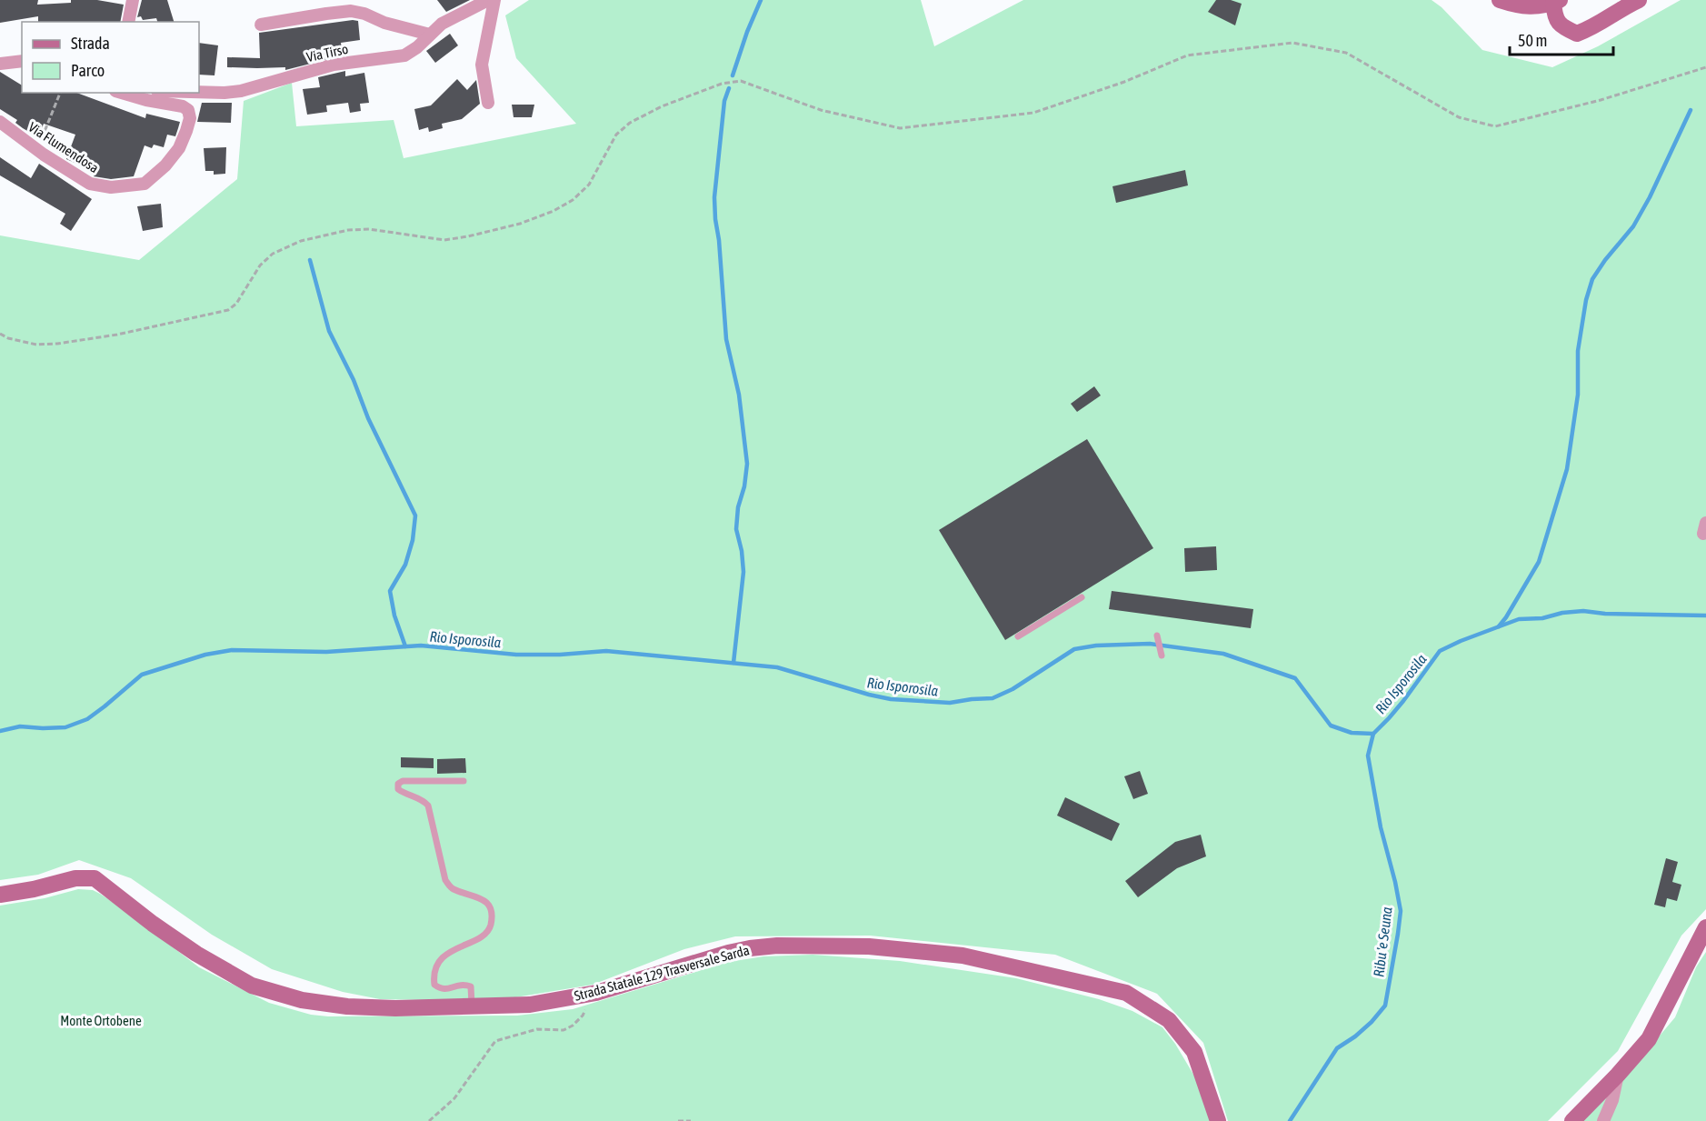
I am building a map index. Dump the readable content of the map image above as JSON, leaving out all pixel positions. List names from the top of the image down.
{
  "streets": {
    "main road": ["Strada Statale 129 Trasversale Sarda"],
    "street": ["Via Tirso", "Via Flumendosa"]
  },
  "crossings": [
    ["Via Tirso", "Via Flumendosa"]
  ],
  "water": ["Rio Isporosila", "Ribu 'e Seuna"],
  "parks": ["Monte Ortobene"],
  "legend": ["Strada", "Parco"],
  "scale_bar": "50 m"
}
